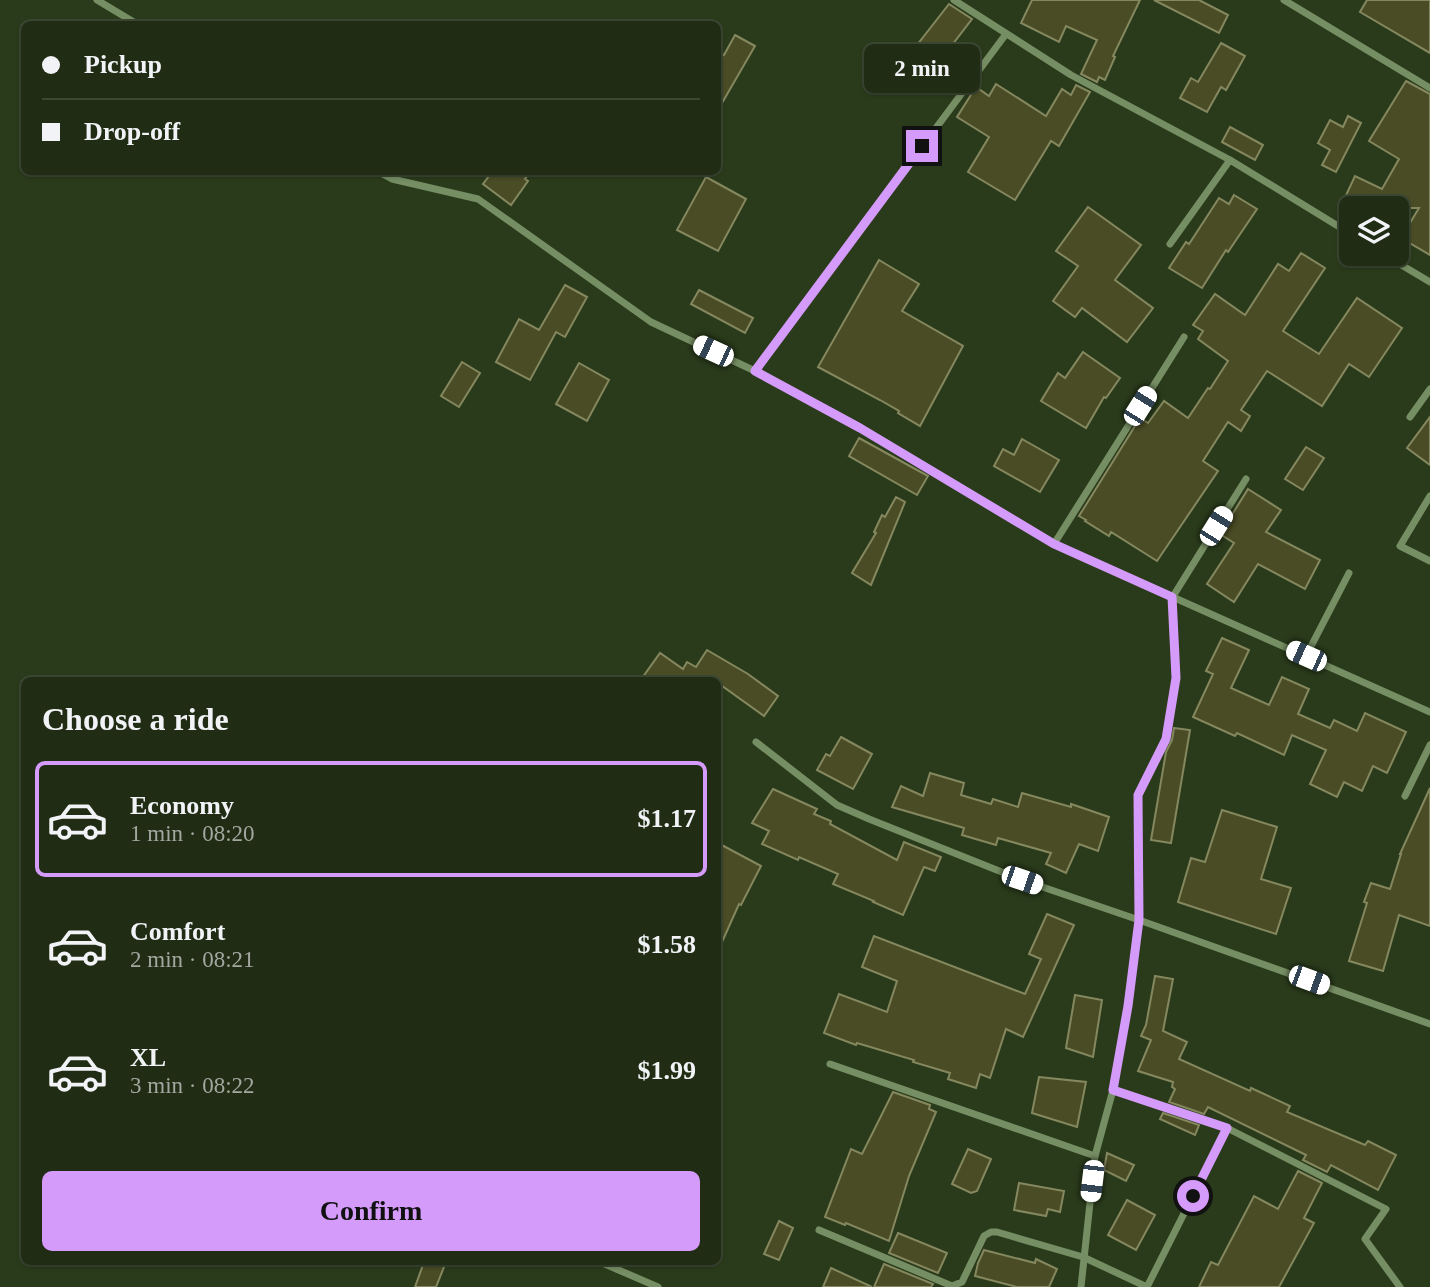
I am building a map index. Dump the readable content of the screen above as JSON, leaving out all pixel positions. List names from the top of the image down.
{
  "page": {
    "banner": ["Pickup", "Drop-off"],
    "bubble": "2 min",
    "heading": "Choose a ride",
    "list": [
      {
        "name": "Economy",
        "note": "1 min · 08:20",
        "value": "$1.17"
      },
      {
        "name": "Comfort",
        "note": "2 min · 08:21",
        "value": "$1.58"
      },
      {
        "name": "XL",
        "note": "3 min · 08:22",
        "value": "$1.99"
      }
    ],
    "buttons": "Confirm"
  }
}
